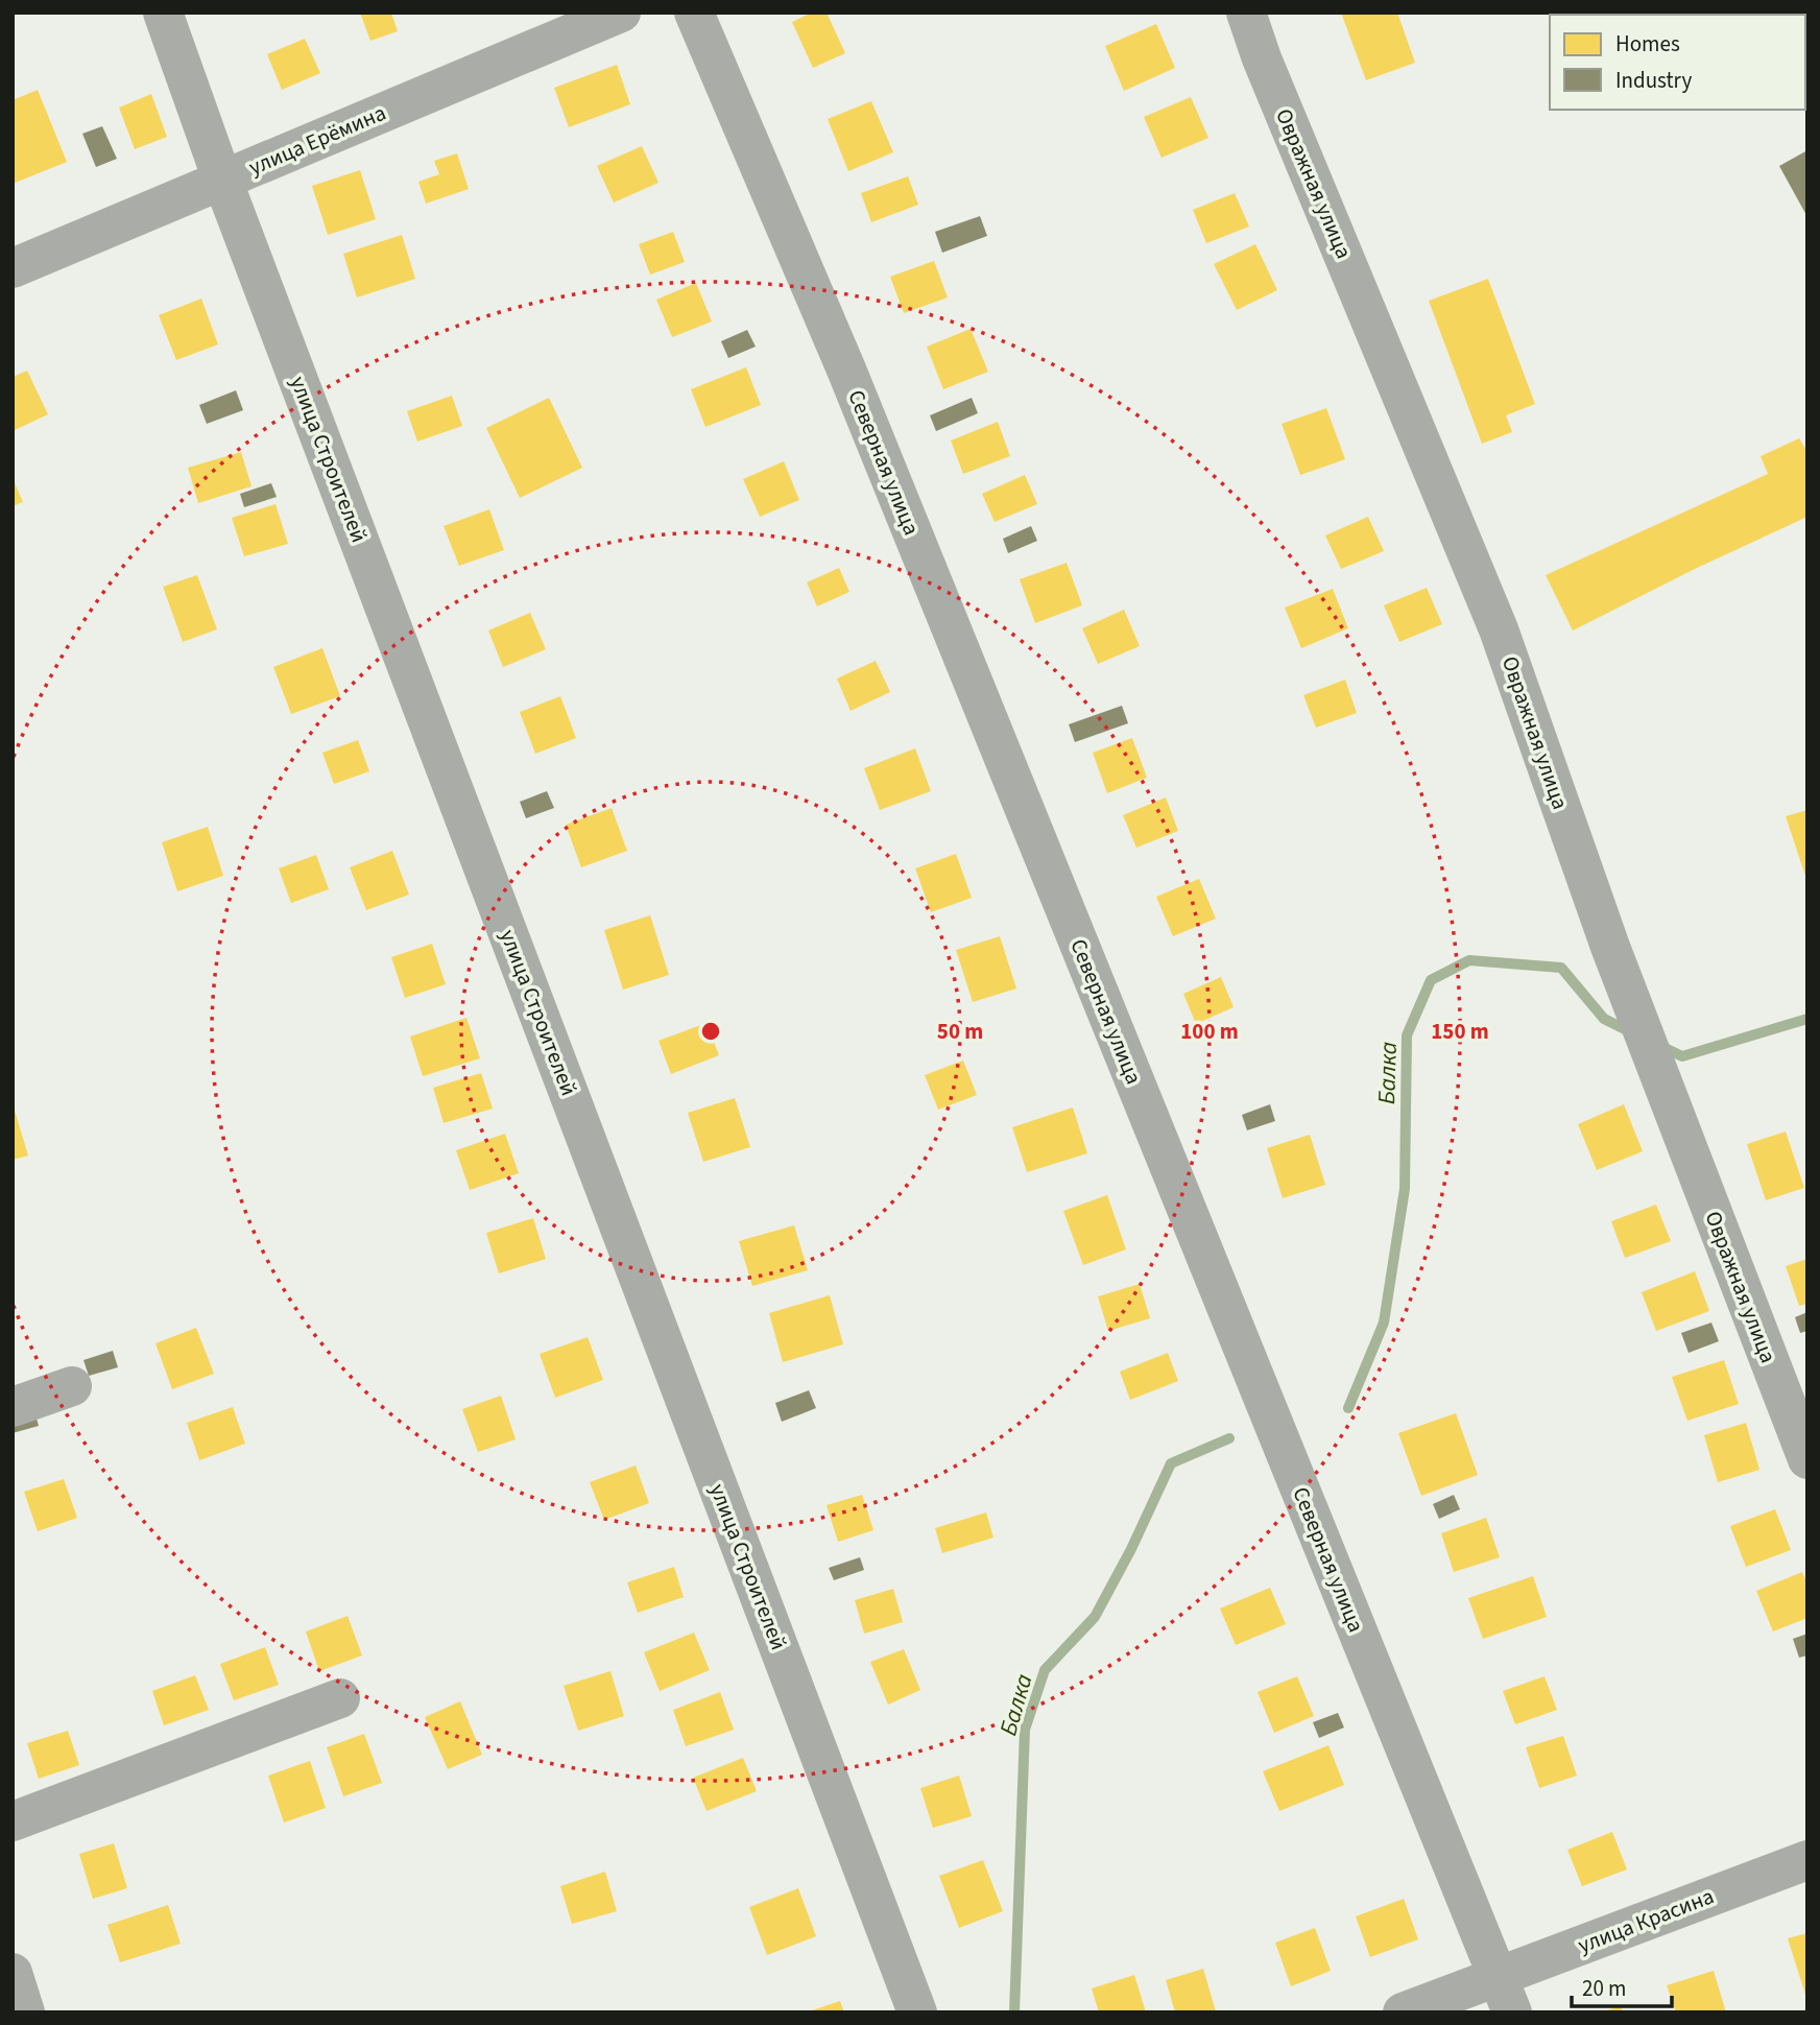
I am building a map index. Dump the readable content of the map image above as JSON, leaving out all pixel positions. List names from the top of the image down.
{
  "streets": {
    "street": [
      "улица Ерёмина",
      "Овражная улица",
      "улица Строителей",
      "Северная улица",
      "улица Красина"
    ]
  },
  "crossings": [
    ["улица Ерёмина", "улица Строителей"],
    ["Северная улица", "улица Красина"]
  ],
  "water": ["Балка"],
  "legend": ["Homes", "Industry"],
  "scale_bar": "20 m",
  "rings": ["50 m", "100 m", "150 m"]
}
